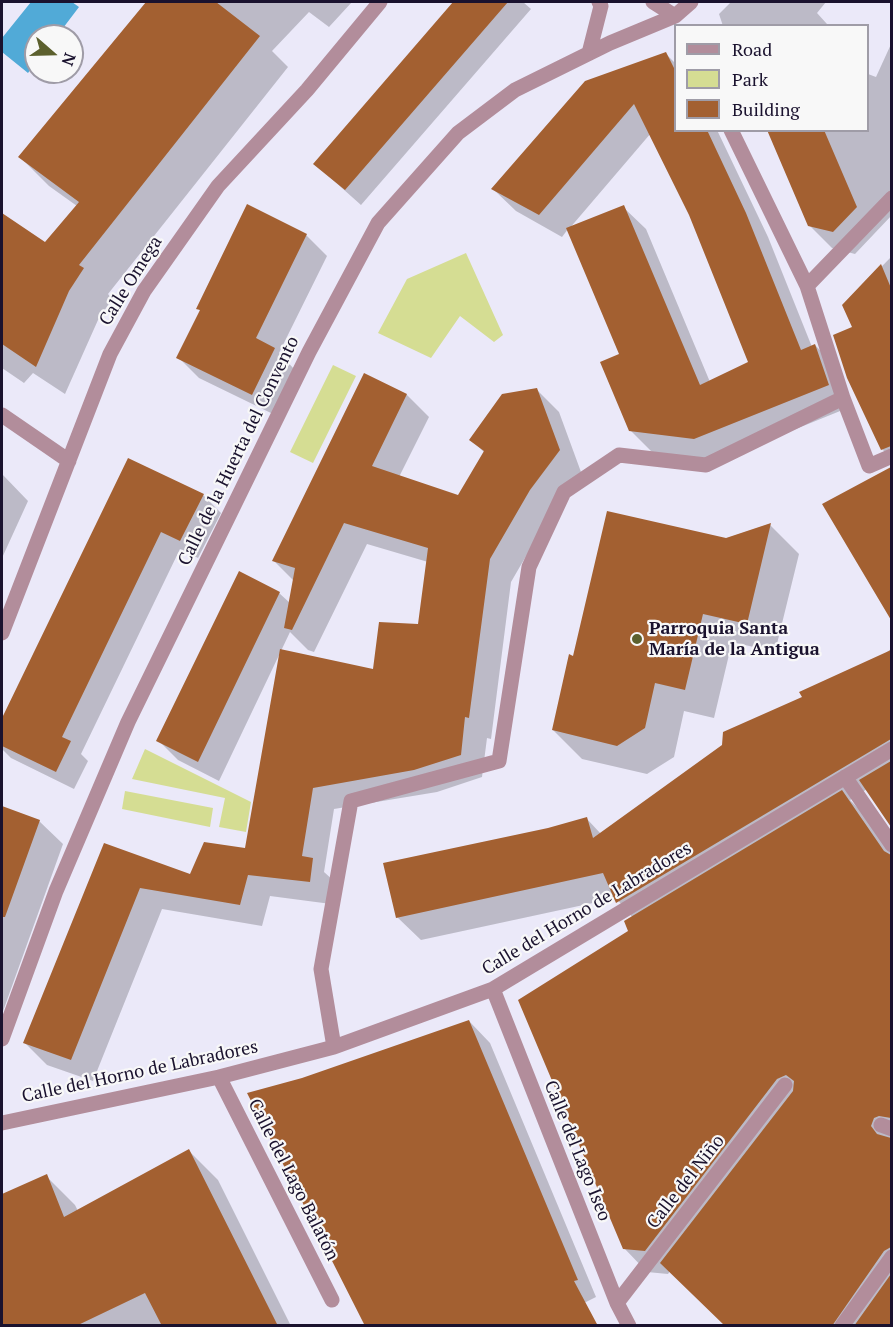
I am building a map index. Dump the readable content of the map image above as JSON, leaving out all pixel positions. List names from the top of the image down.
{
  "streets": {
    "street": [
      "Calle Omega",
      "Calle de la Huerta del Convento",
      "Calle del Horno de Labradores",
      "Calle del Lago Iseo",
      "Calle del Lago Balatón",
      "Calle del Niño"
    ]
  },
  "crossings": [
    ["Calle del Horno de Labradores", "Calle del Lago Iseo"],
    ["Calle del Horno de Labradores", "Calle del Lago Balatón"],
    ["Calle del Lago Iseo", "Calle del Niño"]
  ],
  "places": ["Parroquia Santa María de la Antigua"],
  "legend": ["Road", "Park", "Building"],
  "north": "right"
}
